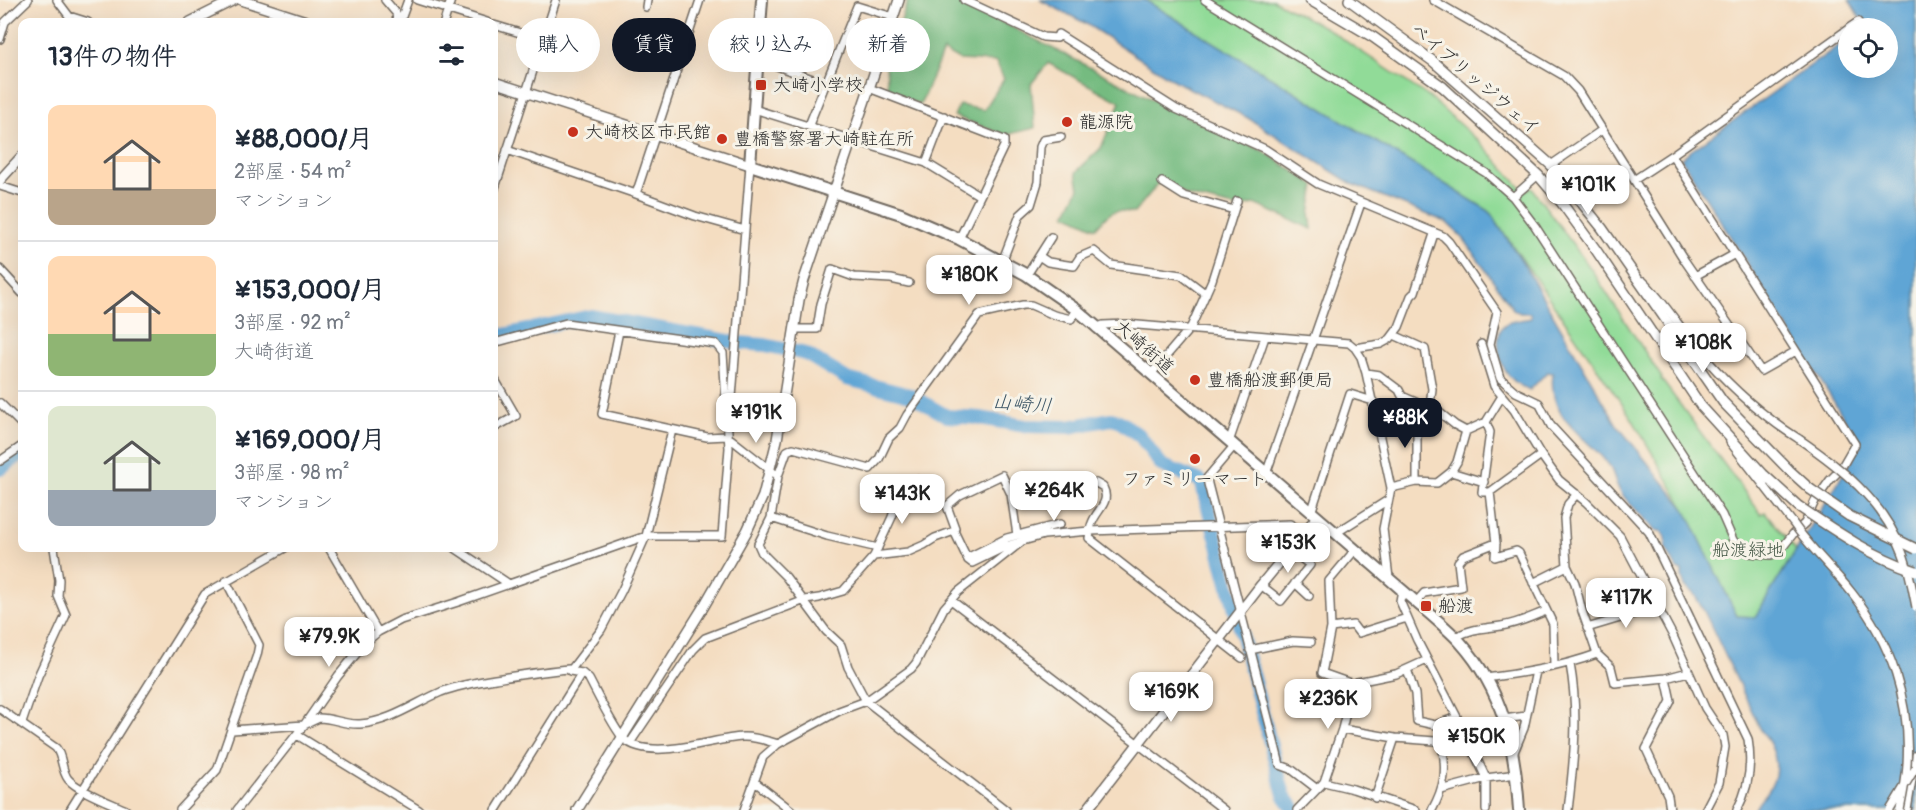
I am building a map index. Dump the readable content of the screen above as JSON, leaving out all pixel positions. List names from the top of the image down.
{
  "streets": {
    "main road": ["大崎街道"],
    "street": ["ベイブリッジウェイ"]
  },
  "water": ["山崎川"],
  "parks": ["船渡緑地"],
  "places": {
    "transit": ["大崎小学校", "船渡"],
    "other": [
      "龍源院",
      "大崎校区市民館",
      "豊橋警察署大崎駐在所",
      "豊橋船渡郵便局",
      "ファミリーマート"
    ]
  },
  "page": {
    "chip": [
      "購入",
      "賃貸",
      "絞り込み",
      "新着"
    ],
    "heading": "13件の物件",
    "list": [
      {
        "name": "¥88,000/月",
        "note": "2部屋 · 54 m² · マンション"
      },
      {
        "name": "¥153,000/月",
        "note": "3部屋 · 92 m² · 大崎街道"
      },
      {
        "name": "¥169,000/月",
        "note": "3部屋 · 98 m² · マンション"
      }
    ],
    "price": [
      "¥101K",
      "¥180K",
      "¥108K",
      "¥191K",
      "¥88K",
      "¥264K",
      "¥143K",
      "¥153K",
      "¥117K",
      "¥79.9K",
      "¥169K",
      "¥236K",
      "¥150K"
    ]
  }
}
